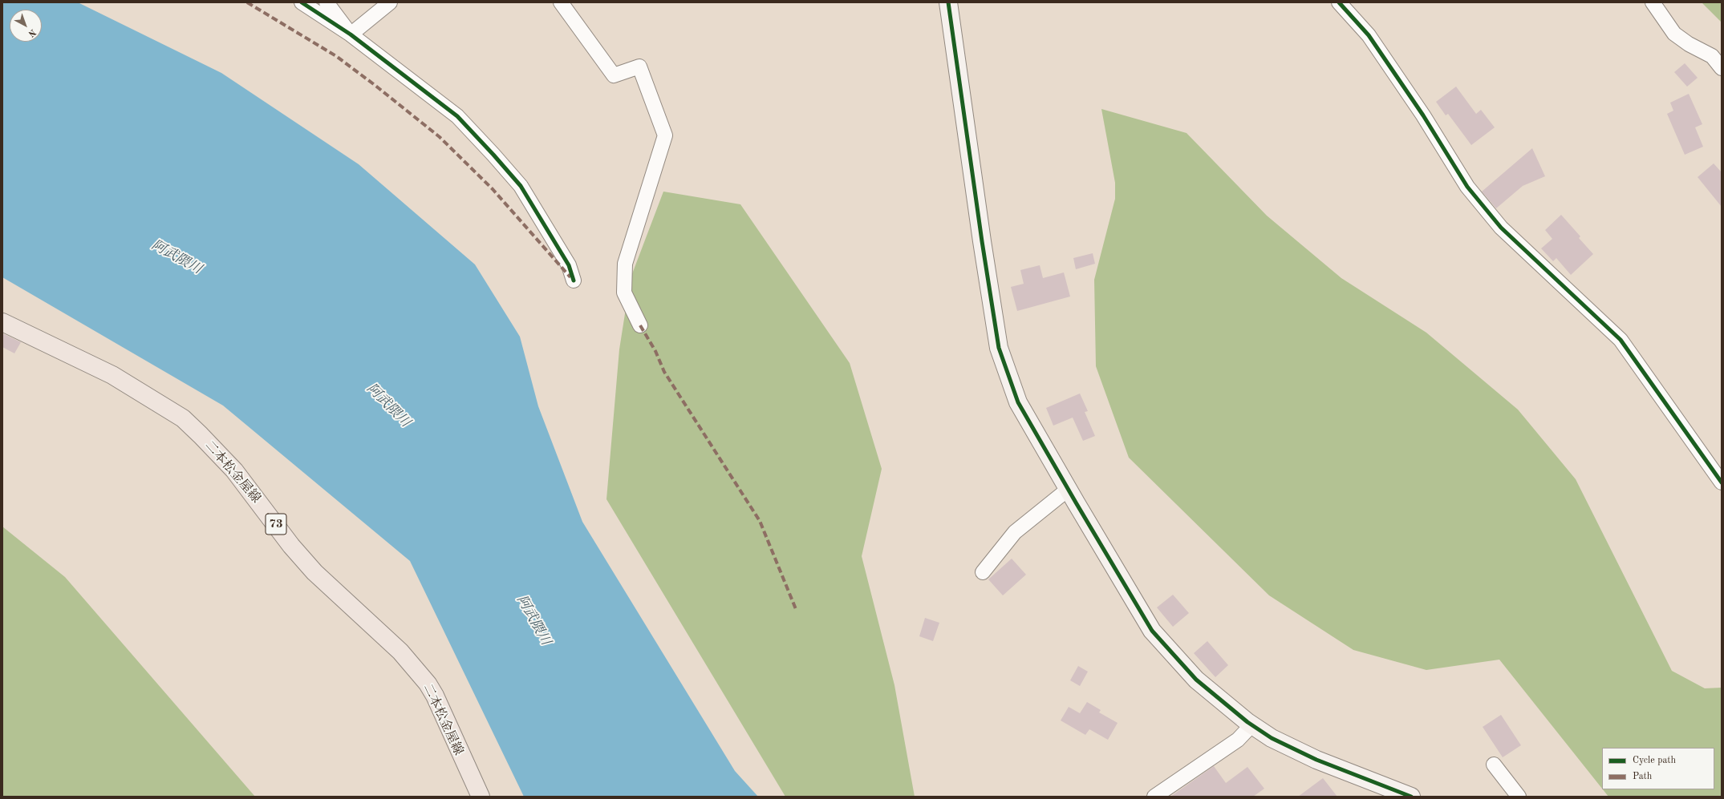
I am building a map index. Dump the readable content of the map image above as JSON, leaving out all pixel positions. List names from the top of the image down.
{
  "streets": {
    "main road": ["二本松金屋線", "73"]
  },
  "water": ["阿武隈川"],
  "legend": ["Cycle path", "Path"],
  "north": "bottom right"
}
